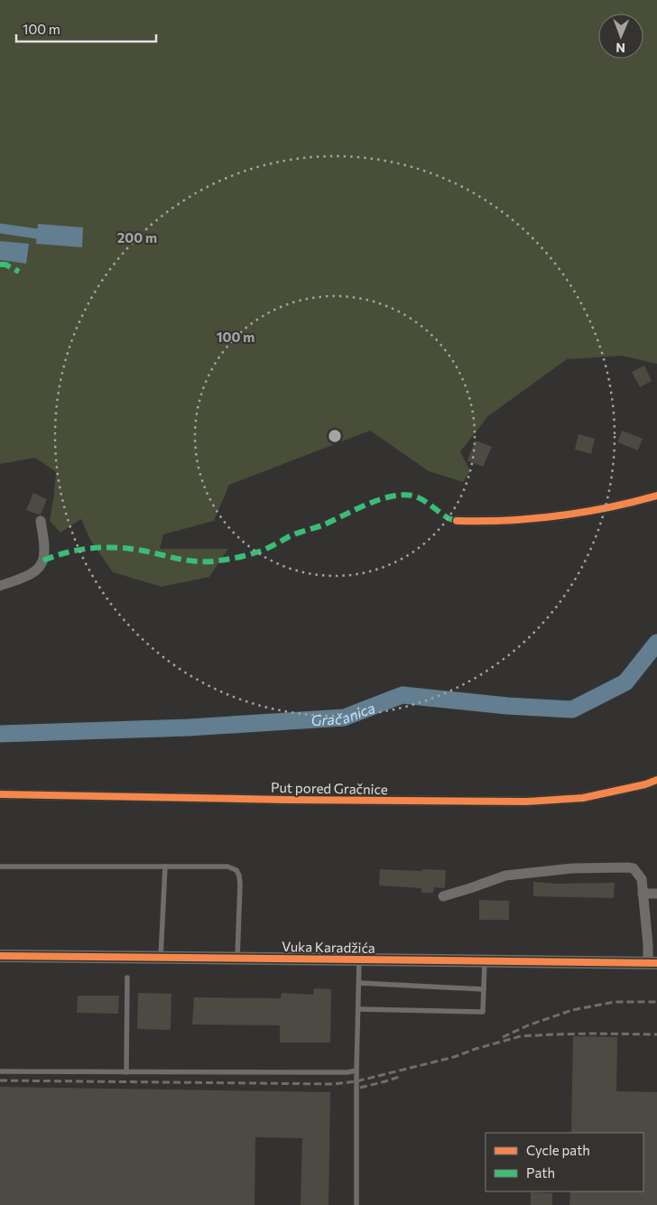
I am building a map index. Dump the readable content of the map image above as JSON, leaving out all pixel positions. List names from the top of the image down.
{
  "streets": {
    "street": ["Put pored Gračnice", "Vuka Karadžića"]
  },
  "water": ["Gračanica"],
  "legend": ["Cycle path", "Path"],
  "scale_bar": "100 m",
  "north": "bottom",
  "rings": ["200 m", "100 m"]
}
